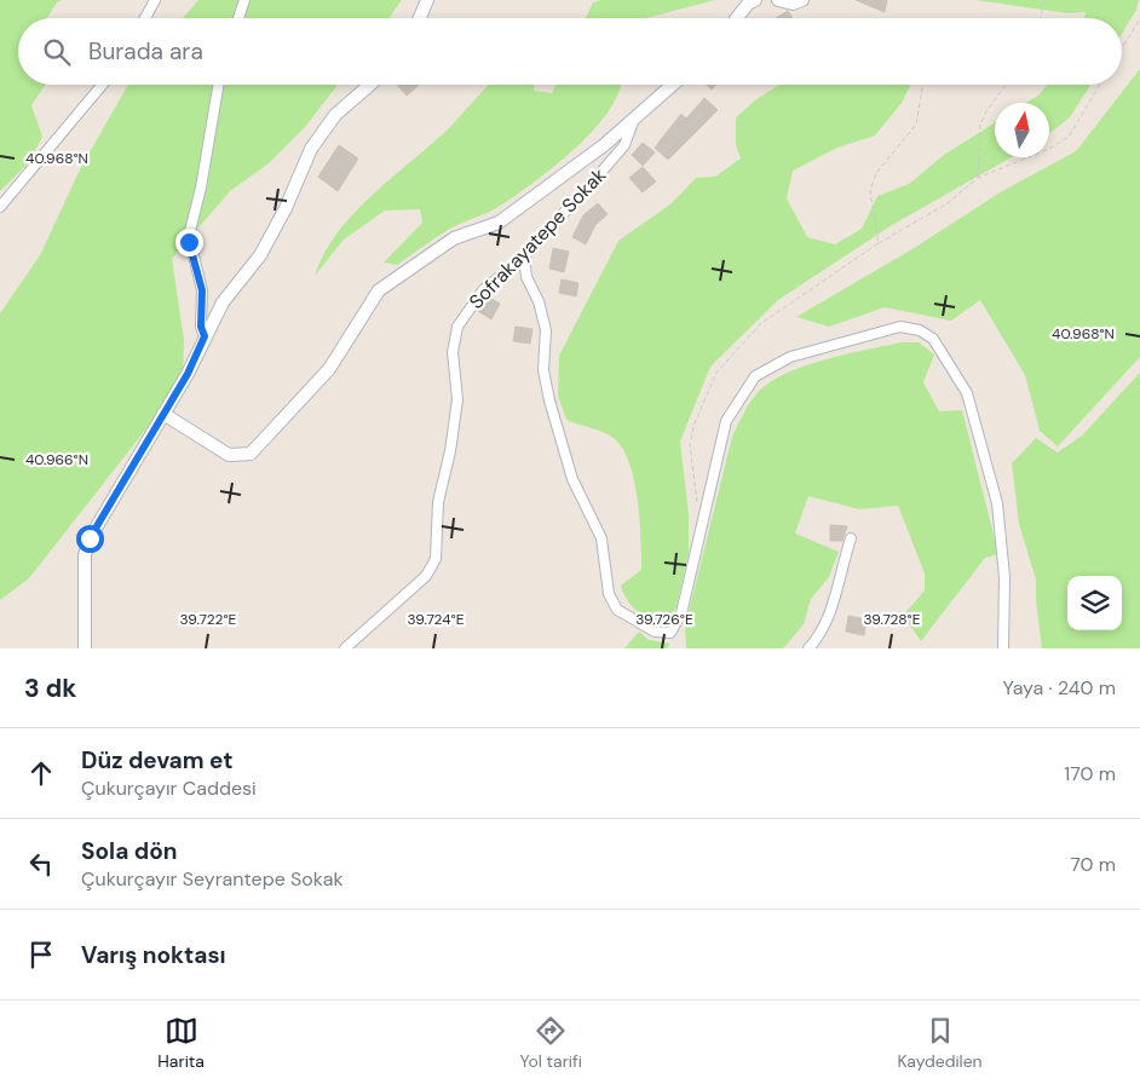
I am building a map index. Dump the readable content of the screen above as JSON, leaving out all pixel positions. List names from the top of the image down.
{
  "streets": {
    "street": ["Sofrakayatepe Sokak"]
  },
  "north": "top",
  "page": {
    "search": "Burada ara",
    "heading": ["3 dk", "Yaya · 240 m"],
    "list": [
      ["Düz devam et", "Çukurçayır Caddesi", "170 m"],
      ["Sola dön", "Çukurçayır Seyrantepe Sokak", "70 m"],
      "Varış noktası"
    ],
    "nav": ["Harita", "Yol tarifi", "Kaydedilen"]
  },
  "coordinates": [
    "40.968°N",
    "40.966°N",
    "39.722°E",
    "39.724°E",
    "39.726°E",
    "39.728°E"
  ]
}
